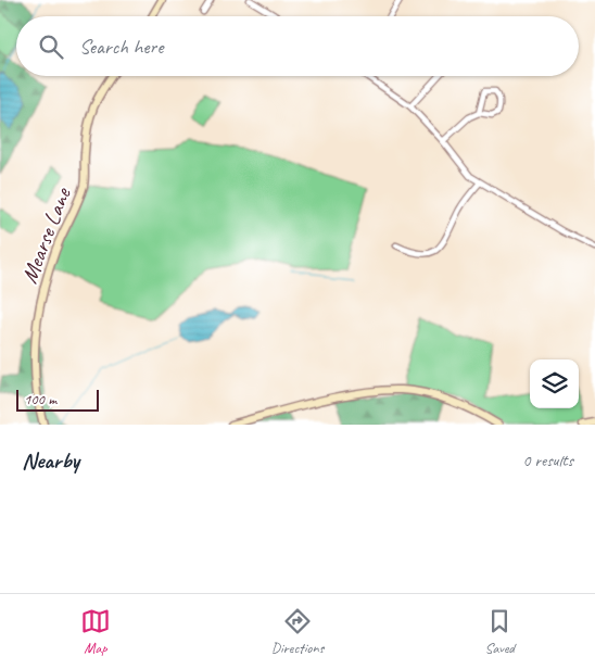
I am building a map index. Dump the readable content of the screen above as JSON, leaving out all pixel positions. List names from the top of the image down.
{
  "streets": {
    "street": ["Mearse Lane"]
  },
  "scale_bar": "100 m",
  "page": {
    "search": "Search here",
    "scale": "100 m",
    "heading": ["Nearby", "0 results"],
    "nav": ["Map", "Directions", "Saved"]
  }
}
